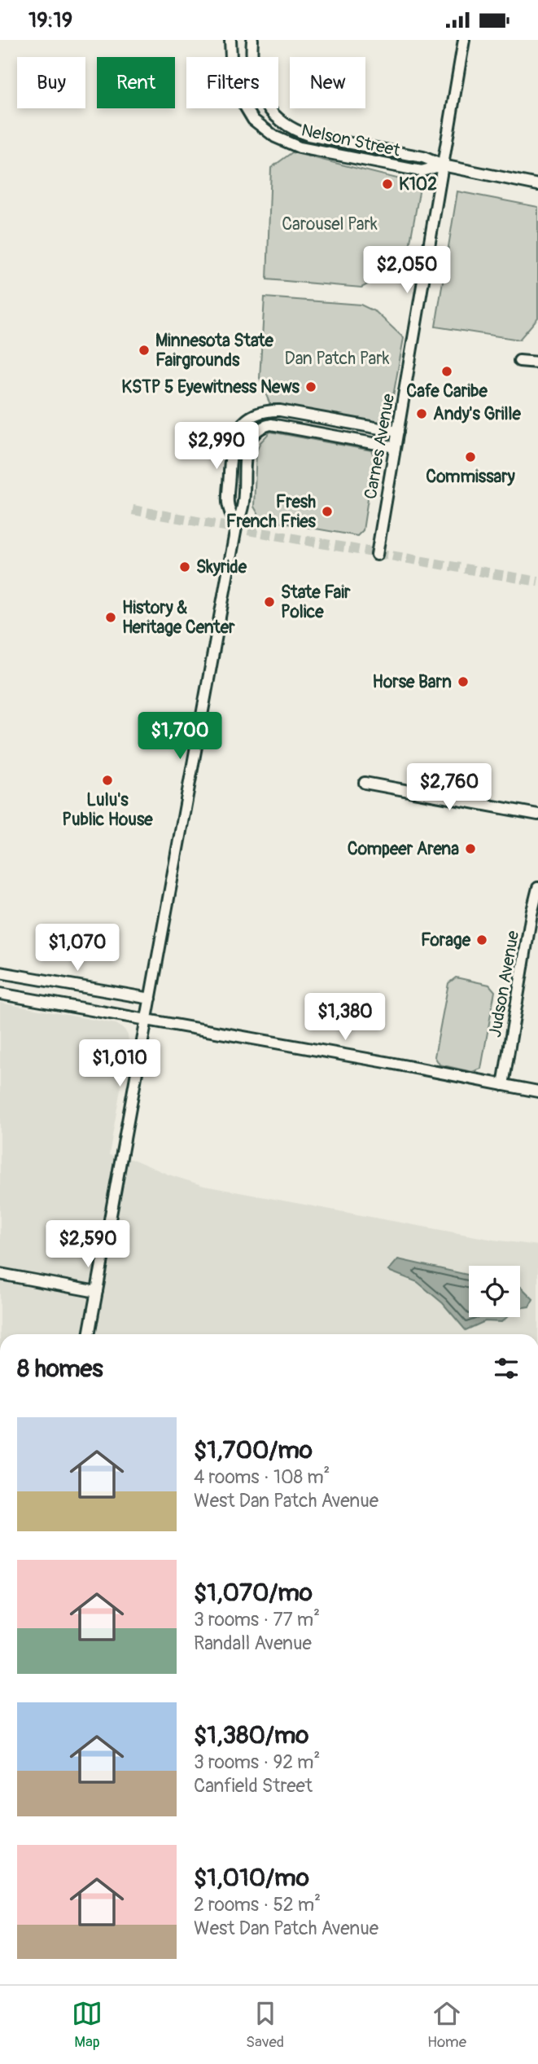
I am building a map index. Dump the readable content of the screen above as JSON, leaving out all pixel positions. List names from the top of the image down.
{
  "streets": {
    "street": ["Nelson Street", "Carnes Avenue", "Judson Avenue"]
  },
  "crossings": [
    ["Nelson Street", "Carnes Avenue"]
  ],
  "parks": ["Carousel Park", "Dan Patch Park"],
  "places": [
    "K102",
    "Minnesota State Fairgrounds",
    "Cafe Caribe",
    "KSTP 5 Eyewitness News",
    "Andy's Grille",
    "Commissary",
    "Fresh French Fries",
    "Skyride",
    "State Fair Police",
    "History & Heritage Center",
    "Horse Barn",
    "Lulu's Public House",
    "Compeer Arena",
    "Forage"
  ],
  "page": {
    "status": "19:19",
    "chip": [
      "Buy",
      "Rent",
      "Filters",
      "New"
    ],
    "price": [
      "$2,050",
      "$2,990",
      "$1,700",
      "$2,760",
      "$1,070",
      "$1,380",
      "$1,010",
      "$2,590"
    ],
    "heading": "8 homes",
    "list": [
      {
        "name": "$1,700/mo",
        "note": "4 rooms · 108 m² · West Dan Patch Avenue"
      },
      {
        "name": "$1,070/mo",
        "note": "3 rooms · 77 m² · Randall Avenue"
      },
      {
        "name": "$1,380/mo",
        "note": "3 rooms · 92 m² · Canfield Street"
      },
      {
        "name": "$1,010/mo",
        "note": "2 rooms · 52 m² · West Dan Patch Avenue"
      }
    ],
    "tabs": ["Map", "Saved", "Home"]
  }
}
